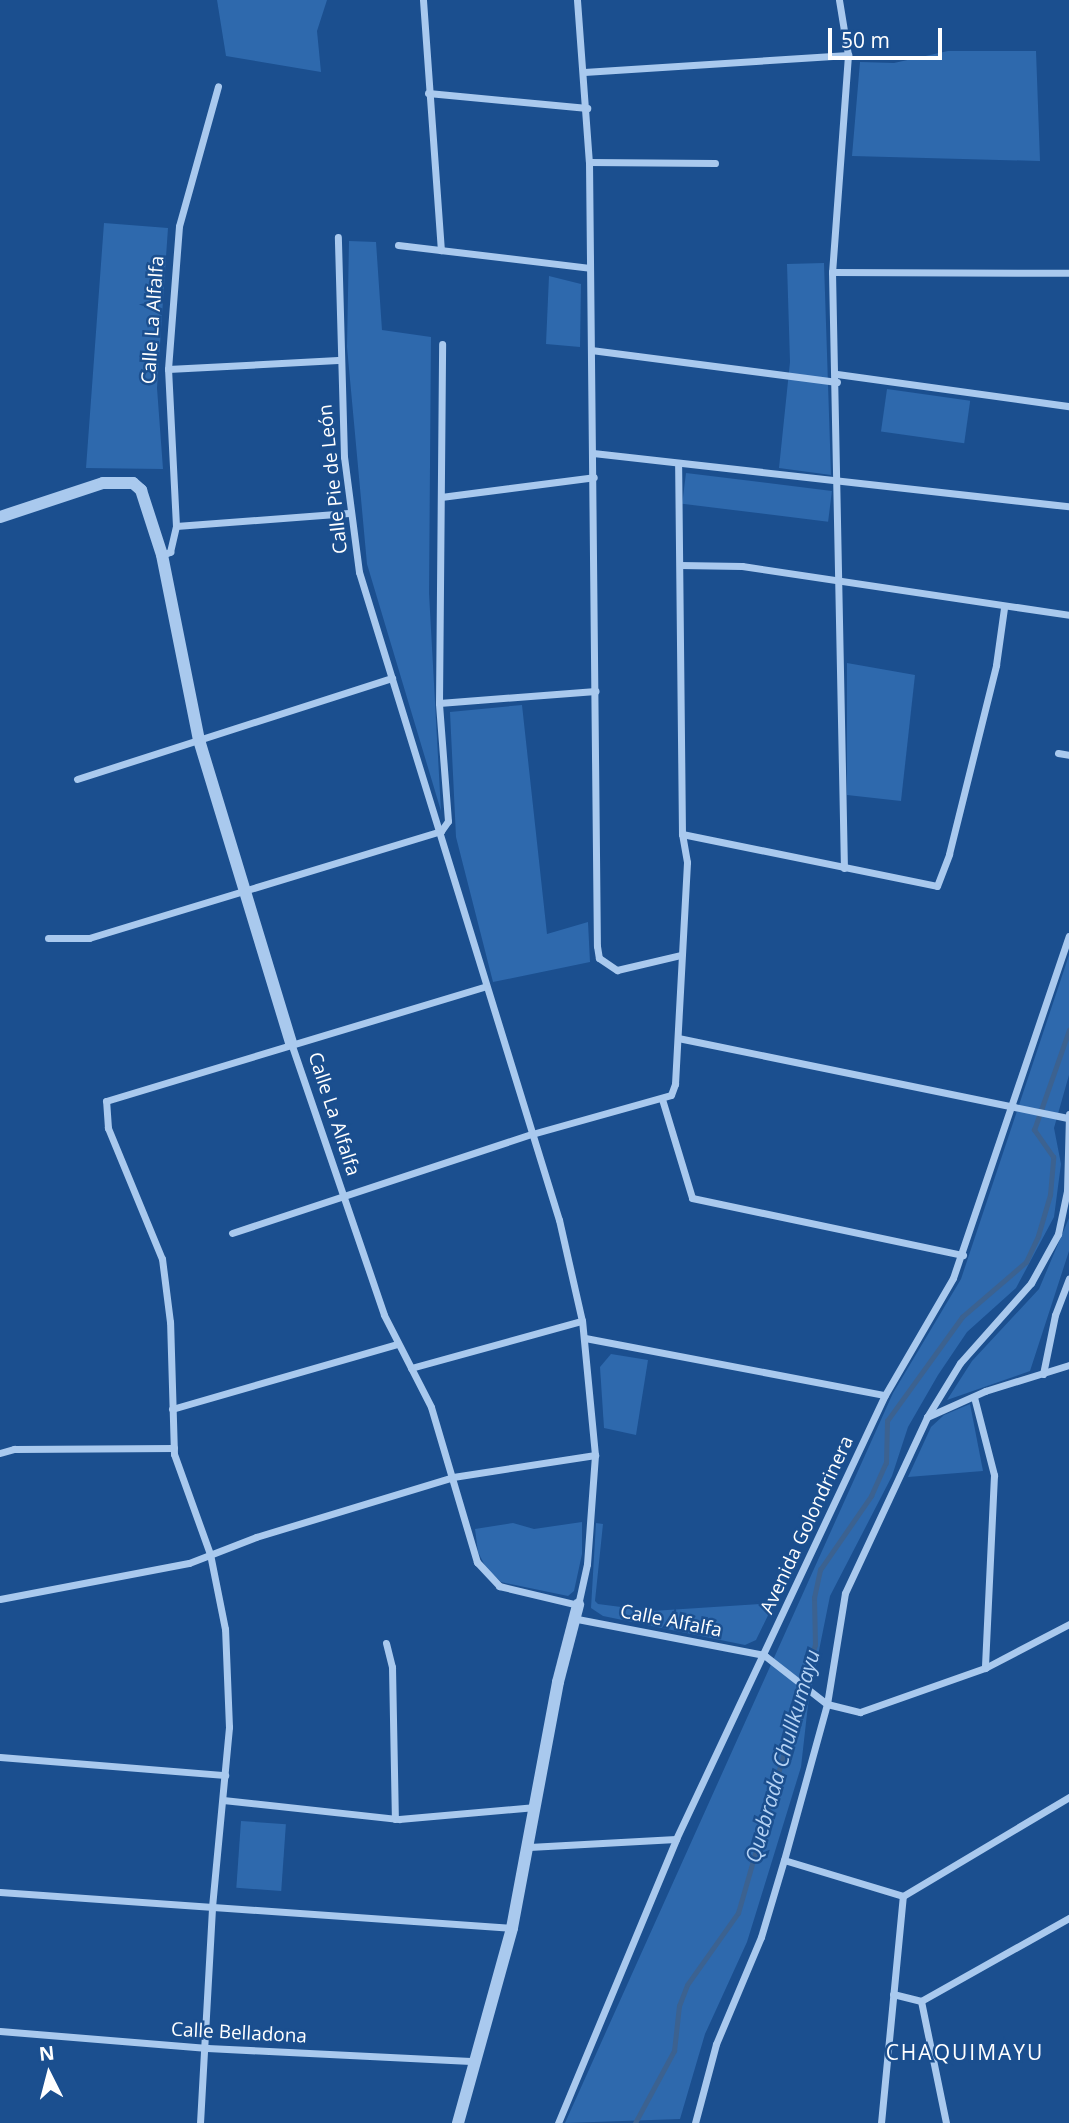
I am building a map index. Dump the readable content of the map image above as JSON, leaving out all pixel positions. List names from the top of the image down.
{
  "streets": {
    "street": [
      "Calle La Alfalfa",
      "Calle Pie de León",
      "Avenida Golondrinera",
      "Calle Alfalfa",
      "Calle Belladona"
    ]
  },
  "crossings": [
    ["Calle La Alfalfa", "Calle Pie de León"],
    ["Avenida Golondrinera", "Calle Alfalfa"]
  ],
  "districts": ["CHAQUIMAYU"],
  "water": ["Quebrada Chullkumayu"],
  "scale_bar": "50 m",
  "north": "top"
}
